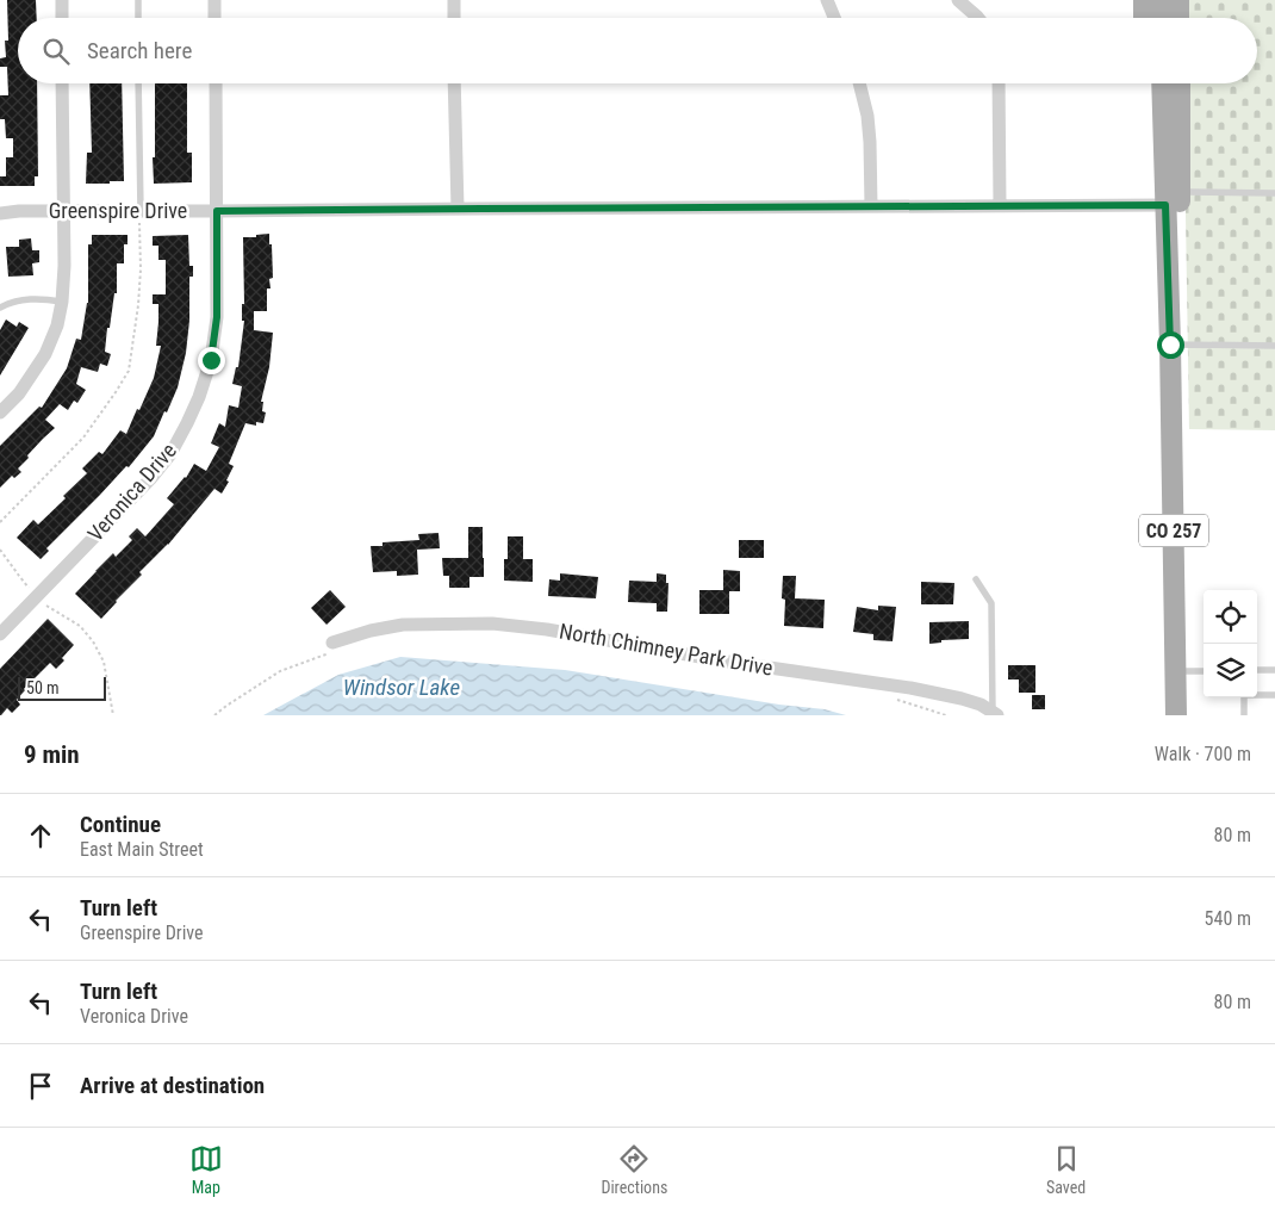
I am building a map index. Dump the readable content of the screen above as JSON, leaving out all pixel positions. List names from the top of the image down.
{
  "streets": {
    "main road": ["CO 257"],
    "street": ["Greenspire Drive", "Veronica Drive", "North Chimney Park Drive"]
  },
  "crossings": [
    ["Greenspire Drive", "Veronica Drive"]
  ],
  "water": ["Windsor Lake"],
  "scale_bar": "50 m",
  "page": {
    "search": "Search here",
    "scale": "50 m",
    "heading": ["9 min", "Walk · 700 m"],
    "list": [
      ["Continue", "East Main Street", "80 m"],
      ["Turn left", "Greenspire Drive", "540 m"],
      ["Turn left", "Veronica Drive", "80 m"],
      "Arrive at destination"
    ],
    "nav": ["Map", "Directions", "Saved"]
  }
}
